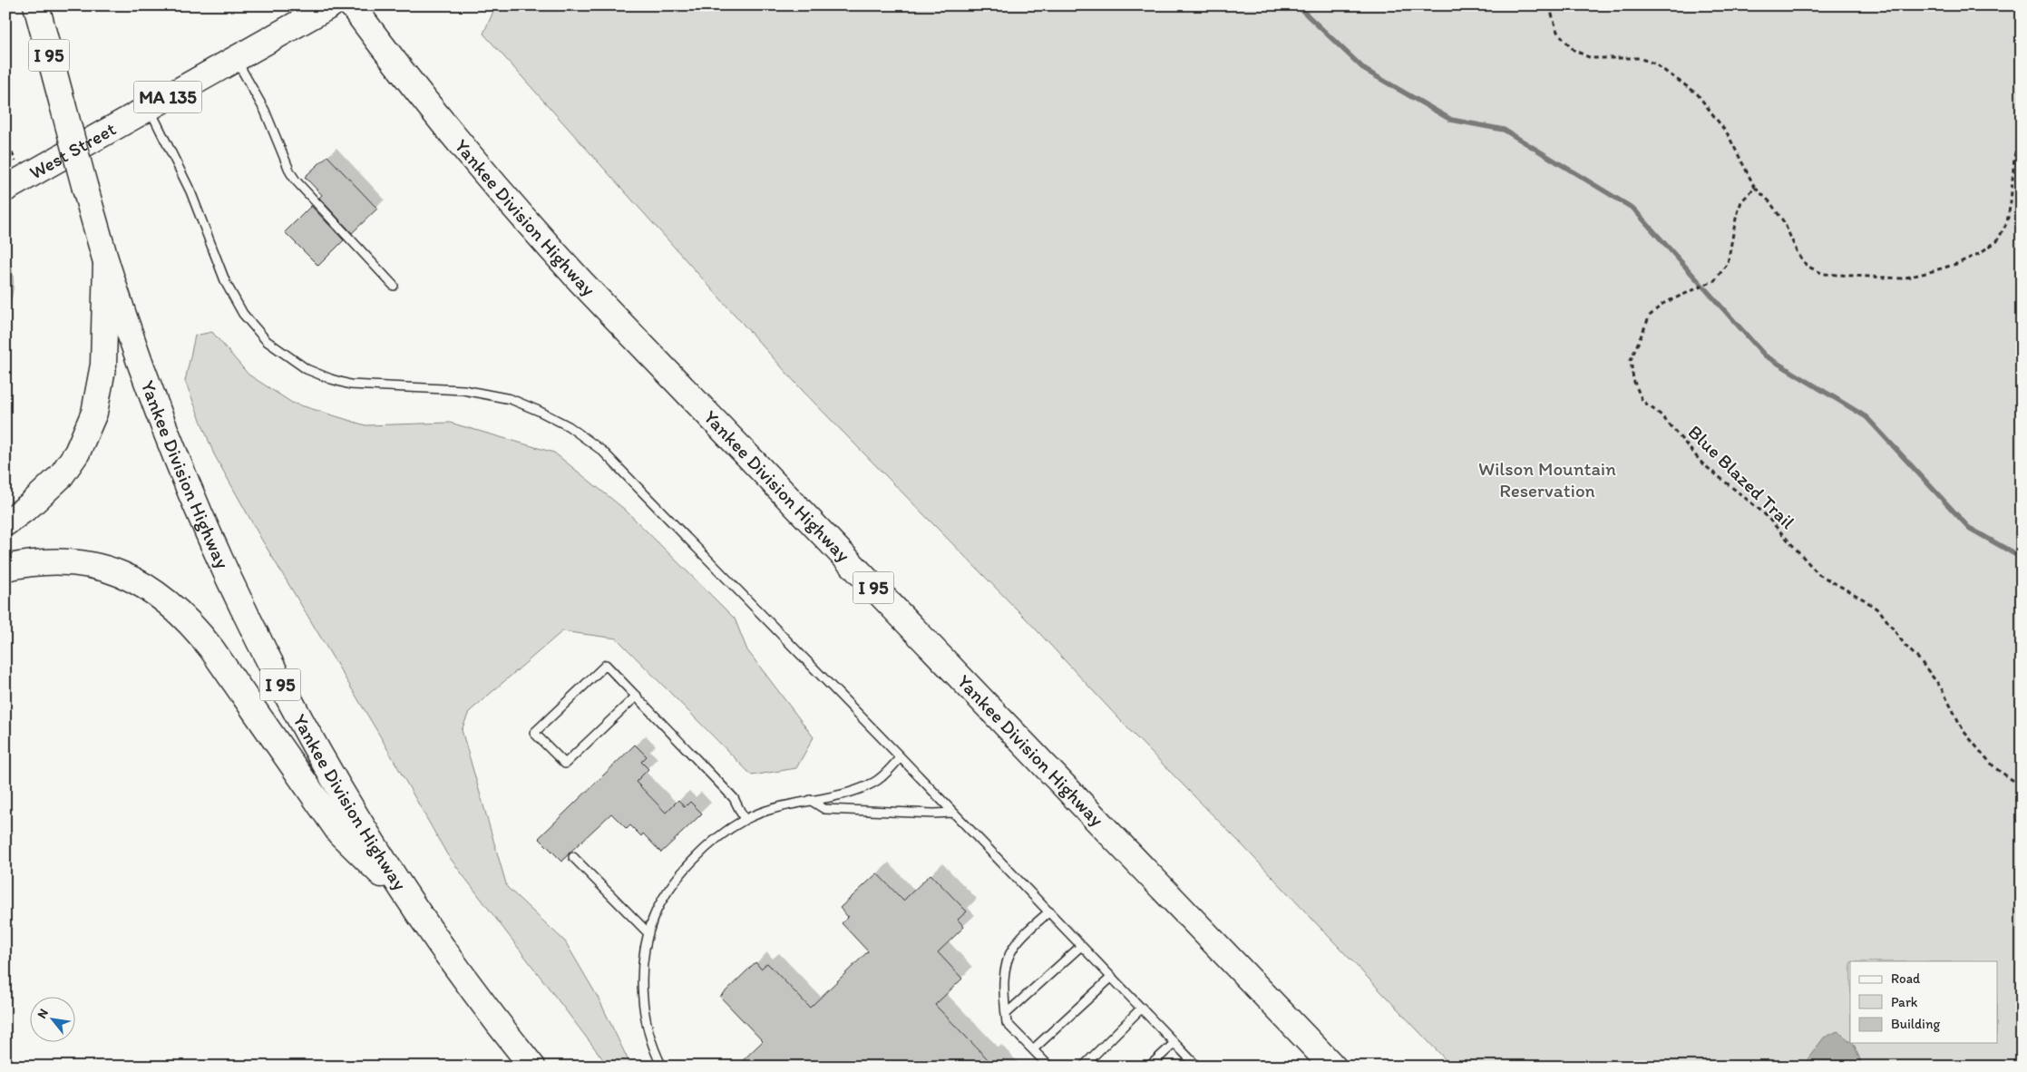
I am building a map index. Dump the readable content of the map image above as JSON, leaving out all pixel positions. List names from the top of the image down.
{
  "streets": {
    "main road": [
      "I 95",
      "MA 135",
      "West Street",
      "Yankee Division Highway"
    ],
    "path": ["Blue Blazed Trail"]
  },
  "crossings": [
    ["I 95", "Yankee Division Highway"]
  ],
  "parks": ["Wilson Mountain Reservation"],
  "legend": ["Road", "Park", "Building"],
  "north": "top left"
}
